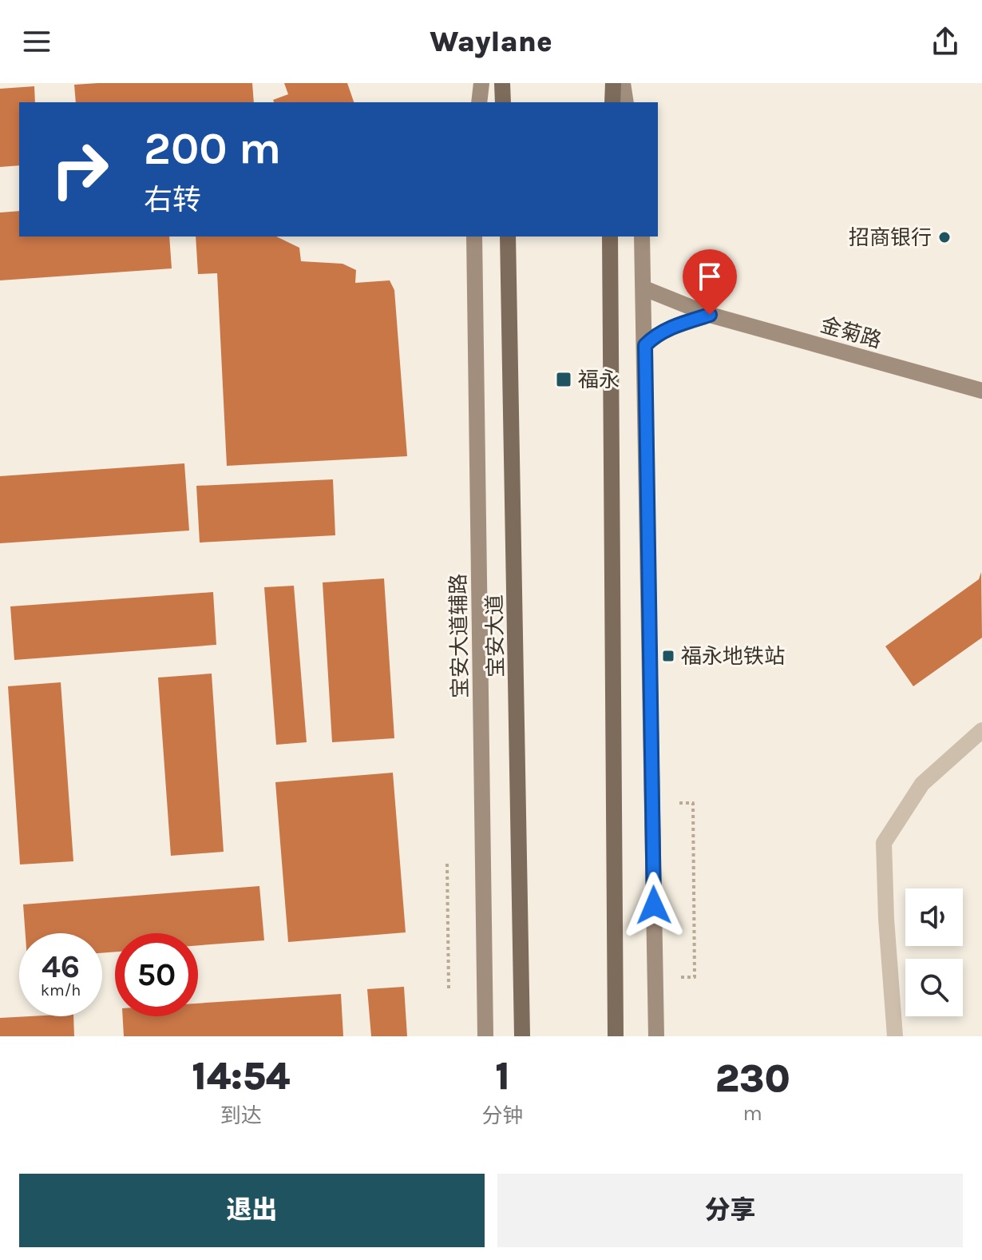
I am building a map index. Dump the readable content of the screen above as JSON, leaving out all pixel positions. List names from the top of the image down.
{
  "streets": {
    "main road": ["金菊路", "宝安大道辅路", "宝安大道"]
  },
  "places": {
    "other": ["招商银行"],
    "transit": ["福永", "福永地铁站"]
  },
  "page": {
    "header": "Waylane",
    "turn": ["200 m", "右转"],
    "speed": "46 km/h",
    "limit": "50",
    "eta": [
      "14:54",
      "到达",
      "1",
      "分钟",
      "230",
      "m"
    ],
    "buttons": ["退出", "分享"]
  }
}
